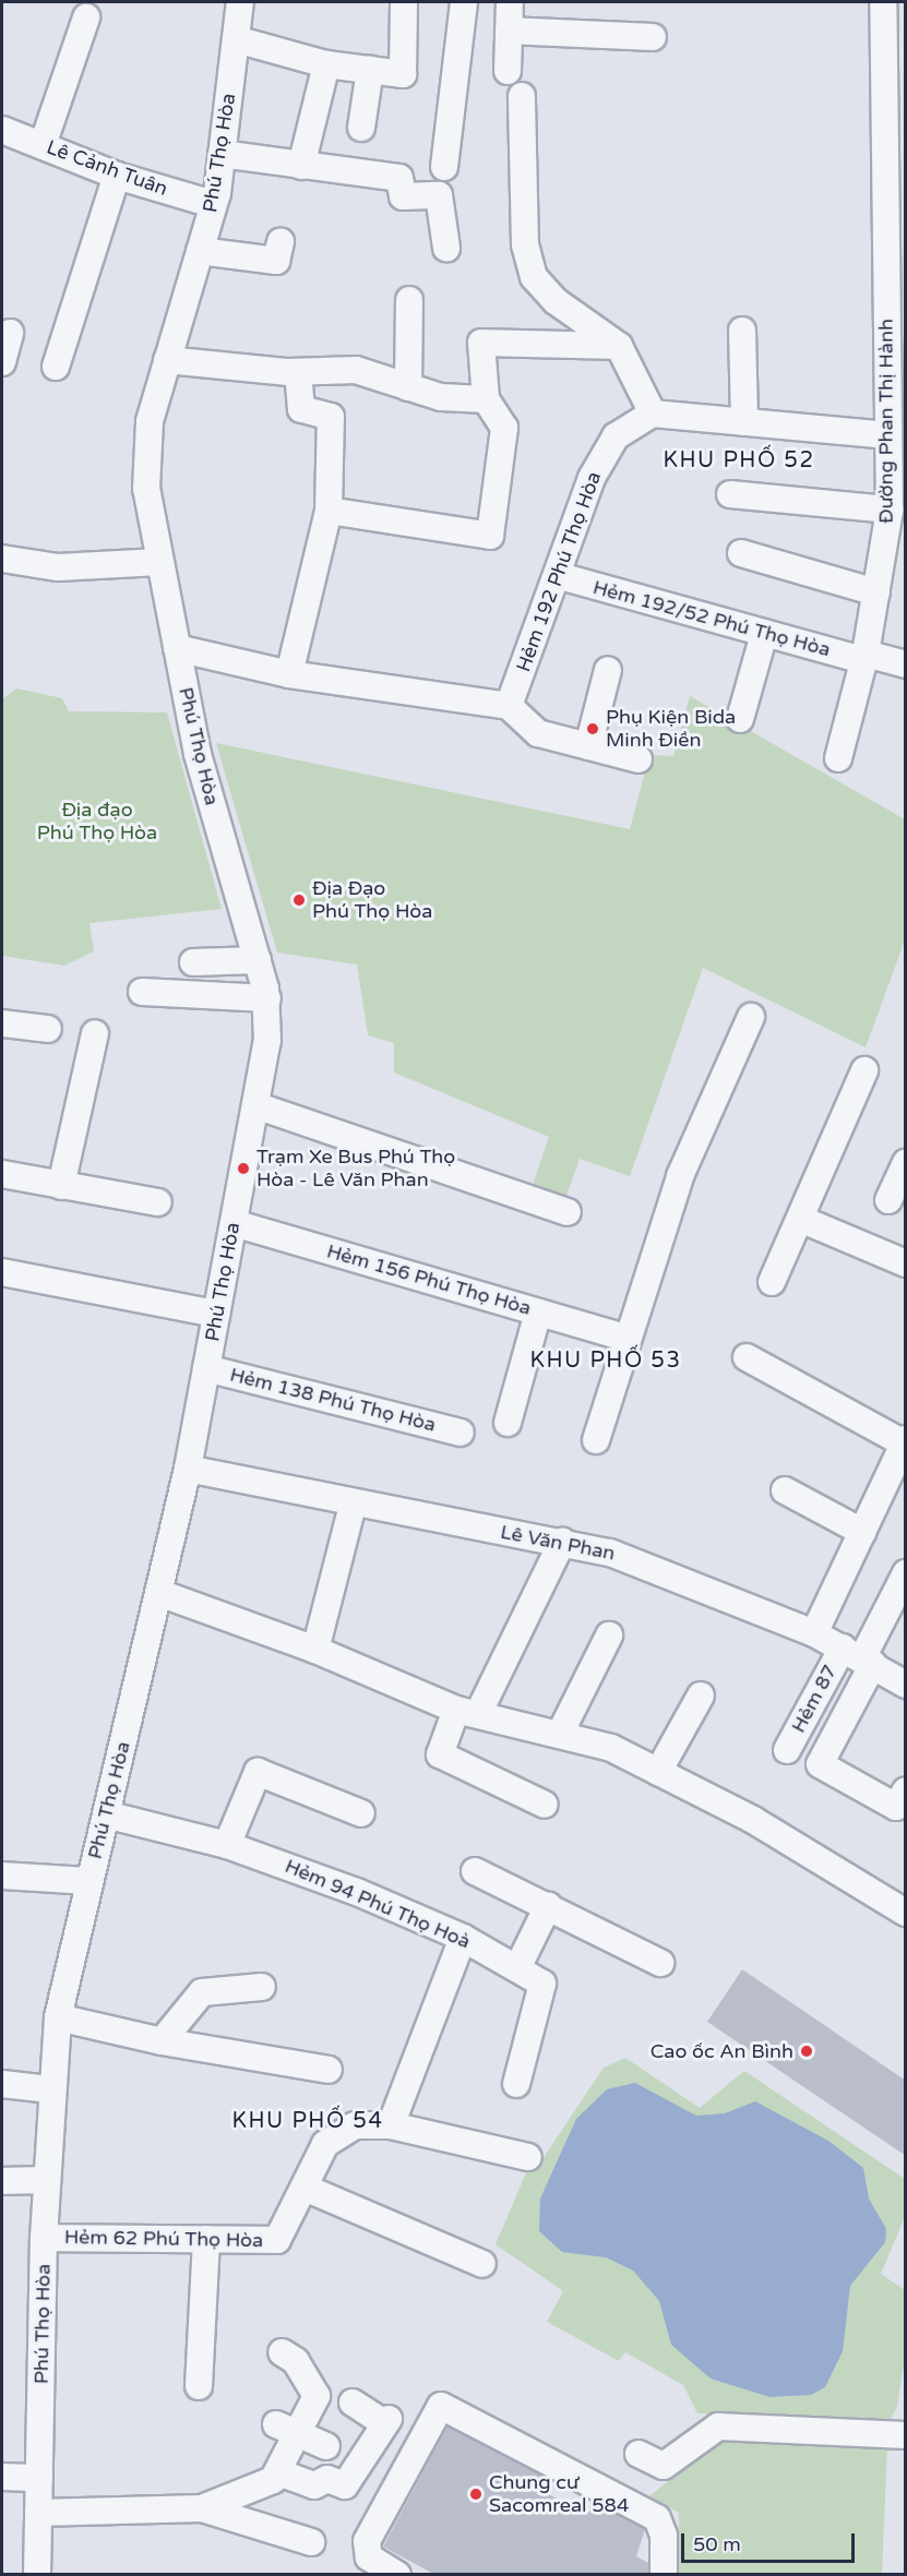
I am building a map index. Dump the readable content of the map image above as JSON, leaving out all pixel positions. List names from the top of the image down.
{
  "streets": {
    "street": [
      "Phú Thọ Hòa",
      "Lê Cảnh Tuân",
      "Đường Phan Thị Hành",
      "Hẻm 192 Phú Thọ Hòa",
      "Hẻm 192/52 Phú Thọ Hòa",
      "Hẻm 156 Phú Thọ Hòa",
      "Hẻm 138 Phú Thọ Hòa",
      "Lê Văn Phan",
      "Hẻm 87",
      "Hẻm 94 Phú Thọ Hoà",
      "Hẻm 62 Phú Thọ Hòa"
    ]
  },
  "crossings": [
    ["Phú Thọ Hòa", "Lê Cảnh Tuân"],
    ["Phú Thọ Hòa", "Hẻm 156 Phú Thọ Hòa"],
    ["Phú Thọ Hòa", "Hẻm 138 Phú Thọ Hòa"],
    ["Phú Thọ Hòa", "Lê Văn Phan"],
    ["Phú Thọ Hòa", "Hẻm 94 Phú Thọ Hoà"],
    ["Phú Thọ Hòa", "Hẻm 62 Phú Thọ Hòa"],
    ["Đường Phan Thị Hành", "Hẻm 192/52 Phú Thọ Hòa"],
    ["Hẻm 192 Phú Thọ Hòa", "Hẻm 192/52 Phú Thọ Hòa"],
    ["Lê Văn Phan", "Hẻm 87"]
  ],
  "districts": ["KHU PHỐ 52", "KHU PHỐ 53", "KHU PHỐ 54"],
  "parks": ["Địa đạo Phú Thọ Hòa"],
  "places": [
    "Phụ Kiện Bida Minh Điền",
    "Địa Đạo Phú Thọ Hòa",
    "Trạm Xe Bus Phú Thọ Hòa - Lê Văn Phan",
    "Cao ốc An Bình",
    "Chung cư Sacomreal 584"
  ],
  "scale_bar": "50 m"
}
